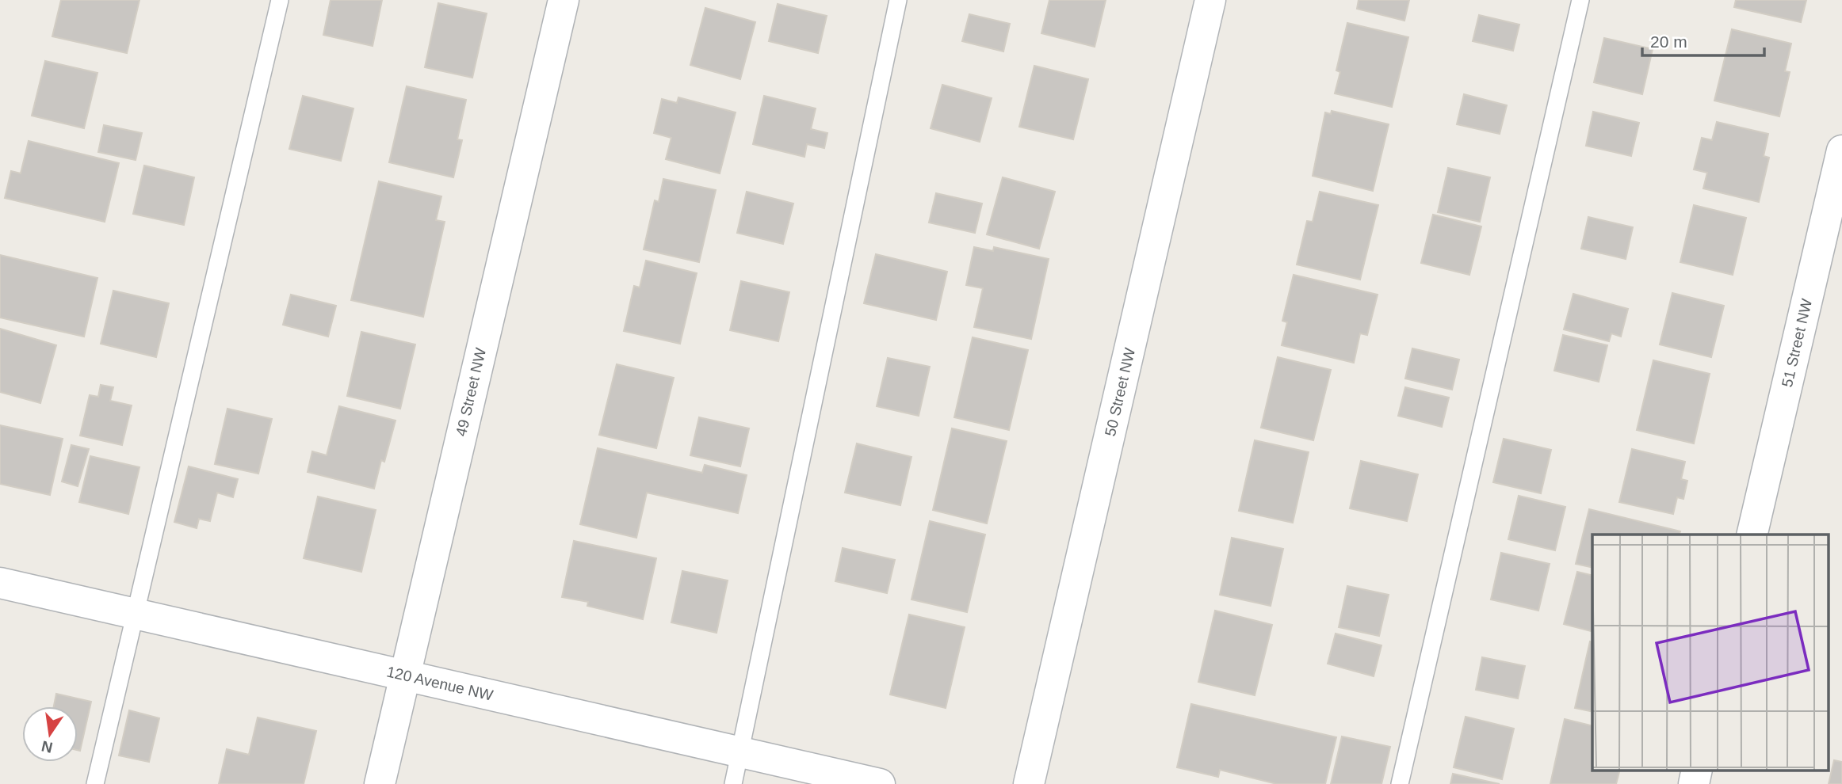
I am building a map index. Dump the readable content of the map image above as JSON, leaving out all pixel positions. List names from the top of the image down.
{
  "streets": {
    "street": [
      "51 Street NW",
      "49 Street NW",
      "50 Street NW",
      "120 Avenue NW"
    ]
  },
  "crossings": [
    ["49 Street NW", "120 Avenue NW"]
  ],
  "scale_bar": "20 m",
  "north": "bottom"
}
